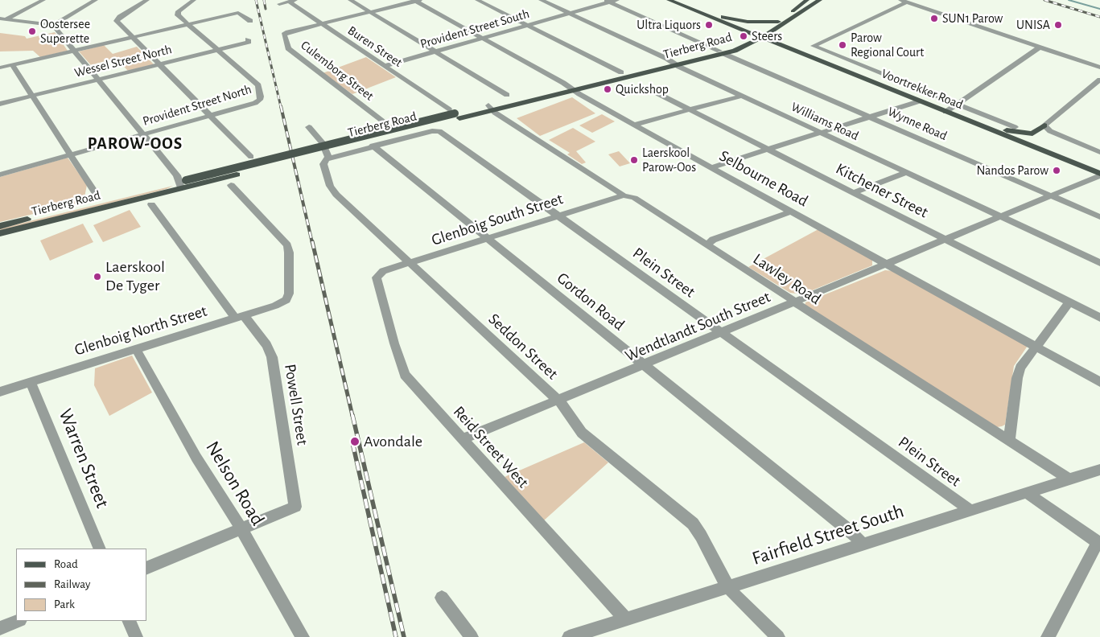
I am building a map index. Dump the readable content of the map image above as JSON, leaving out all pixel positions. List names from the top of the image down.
{
  "streets": {
    "main road": ["Tierberg Road", "Voortrekker Road"],
    "street": [
      "Provident Street South",
      "Buren Street",
      "Wessel Street North",
      "Culemborg Street",
      "Provident Street North",
      "Williams Road",
      "Wynne Road",
      "Selbourne Road",
      "Kitchener Street",
      "Glenboig South Street",
      "Plein Street",
      "Lawley Road",
      "Gordon Road",
      "Wendtlandt South Street",
      "Glenboig North Street",
      "Seddon Street",
      "Powell Street",
      "Reid Street West",
      "Warren Street",
      "Nelson Road",
      "Fairfield Street South"
    ]
  },
  "crossings": [
    ["Provident Street South", "Buren Street"],
    ["Provident Street South", "Williams Road"],
    ["Provident Street South", "Wynne Road"],
    ["Provident Street South", "Selbourne Road"],
    ["Tierberg Road", "Buren Street"],
    ["Tierberg Road", "Voortrekker Road"],
    ["Tierberg Road", "Williams Road"],
    ["Tierberg Road", "Wynne Road"],
    ["Tierberg Road", "Selbourne Road"],
    ["Tierberg Road", "Lawley Road"],
    ["Buren Street", "Culemborg Street"],
    ["Wessel Street North", "Provident Street North"],
    ["Voortrekker Road", "Wendtlandt South Street"],
    ["Williams Road", "Wendtlandt South Street"],
    ["Wynne Road", "Wendtlandt South Street"],
    ["Selbourne Road", "Wendtlandt South Street"],
    ["Kitchener Street", "Wendtlandt South Street"],
    ["Glenboig South Street", "Plein Street"],
    ["Glenboig South Street", "Lawley Road"],
    ["Glenboig South Street", "Gordon Road"],
    ["Glenboig South Street", "Seddon Street"],
    ["Glenboig South Street", "Reid Street West"],
    ["Plein Street", "Gordon Road"],
    ["Plein Street", "Wendtlandt South Street"],
    ["Plein Street", "Fairfield Street South"],
    ["Lawley Road", "Wendtlandt South Street"],
    ["Lawley Road", "Fairfield Street South"],
    ["Gordon Road", "Wendtlandt South Street"],
    ["Gordon Road", "Fairfield Street South"],
    ["Wendtlandt South Street", "Seddon Street"],
    ["Wendtlandt South Street", "Reid Street West"],
    ["Glenboig North Street", "Powell Street"],
    ["Glenboig North Street", "Warren Street"],
    ["Glenboig North Street", "Nelson Road"],
    ["Seddon Street", "Fairfield Street South"],
    ["Powell Street", "Nelson Road"],
    ["Reid Street West", "Fairfield Street South"]
  ],
  "districts": ["PAROW-OOS"],
  "places": [
    "SUN1 Parow",
    "Ultra Liquors",
    "UNISA",
    "Oostersee Superette",
    "Steers",
    "Parow Regional Court",
    "Quickshop",
    "Laerskool Parow-Oos",
    "Nandos Parow",
    "Laerskool De Tyger",
    "Avondale"
  ],
  "legend": ["Road", "Railway", "Park"]
}
